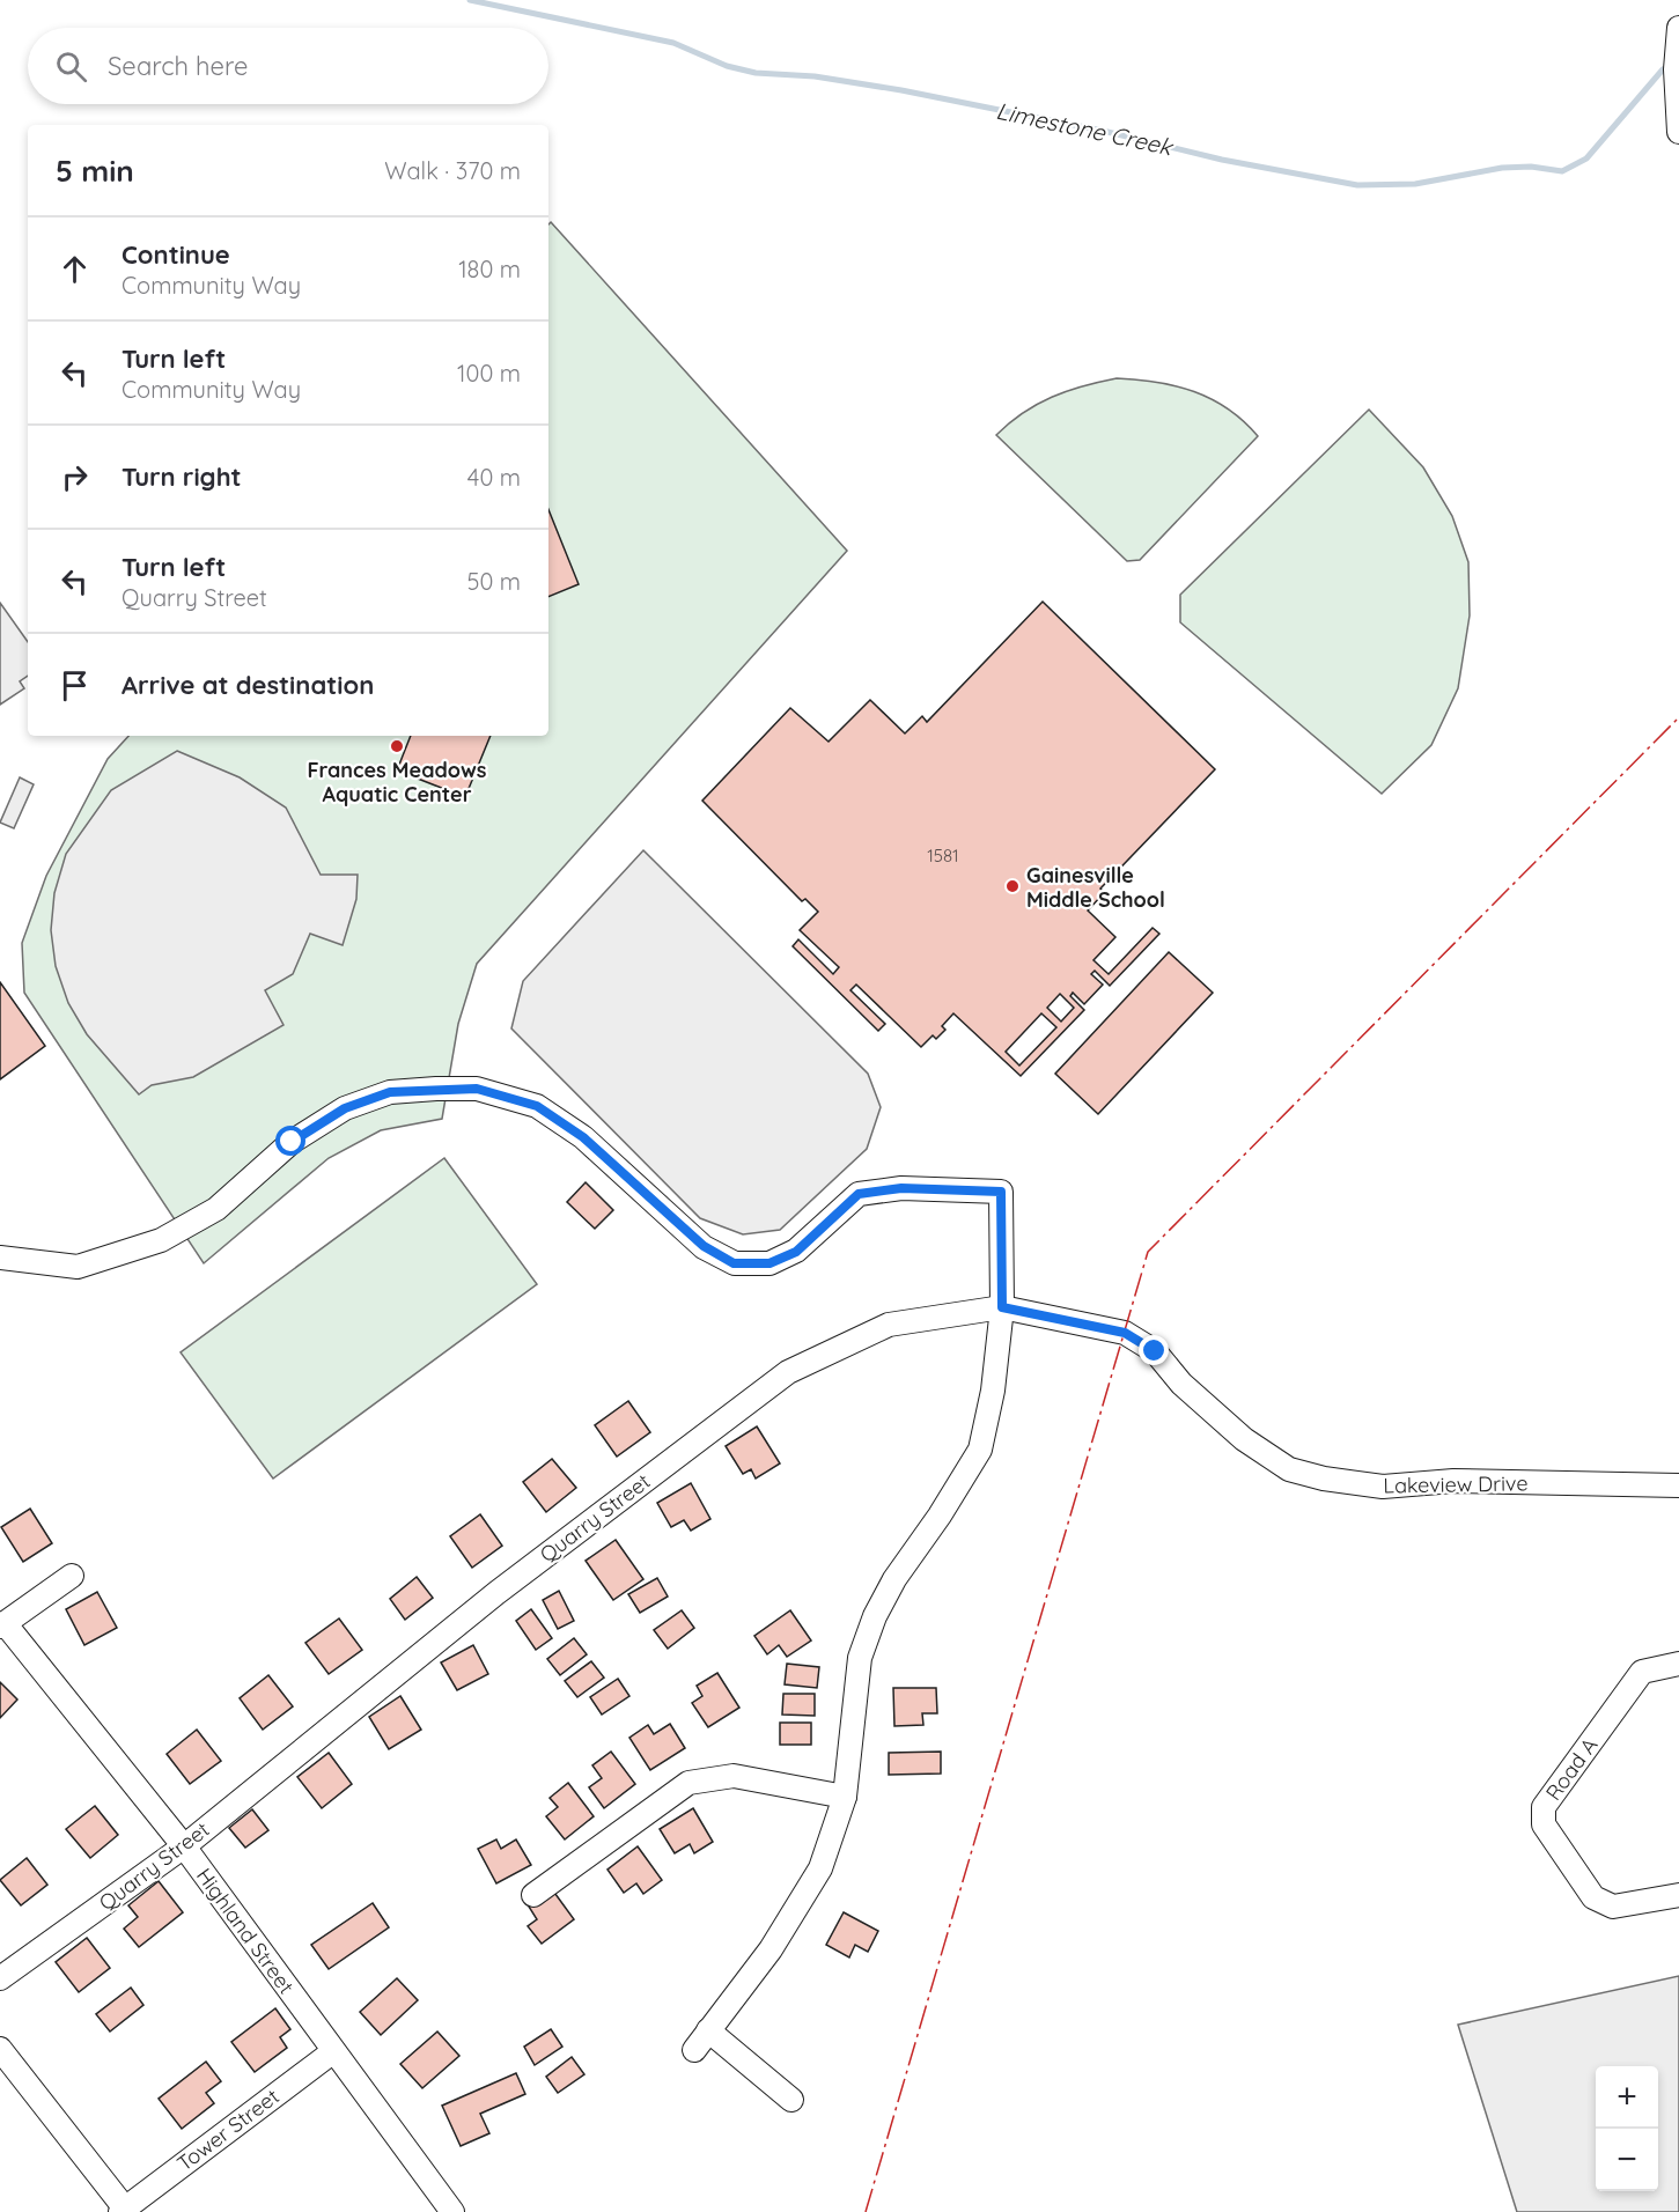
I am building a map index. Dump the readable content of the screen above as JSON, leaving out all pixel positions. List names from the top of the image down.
{
  "streets": {
    "street": [
      "Lakeview Drive",
      "Quarry Street",
      "Road A",
      "Highland Street",
      "Tower Street"
    ]
  },
  "crossings": [
    ["Lakeview Drive", "Quarry Street"],
    ["Quarry Street", "Highland Street"],
    ["Highland Street", "Tower Street"]
  ],
  "water": ["Limestone Creek"],
  "places": ["Frances Meadows Aquatic Center", "Gainesville Middle School"],
  "house_numbers": ["1581"],
  "page": {
    "search": "Search here",
    "heading": ["5 min", "Walk · 370 m"],
    "list": [
      ["Continue", "Community Way", "180 m"],
      ["Turn left", "Community Way", "100 m"],
      ["Turn right", "40 m"],
      ["Turn left", "Quarry Street", "50 m"],
      "Arrive at destination"
    ],
    "map_buttons": ["+", "−"]
  }
}
